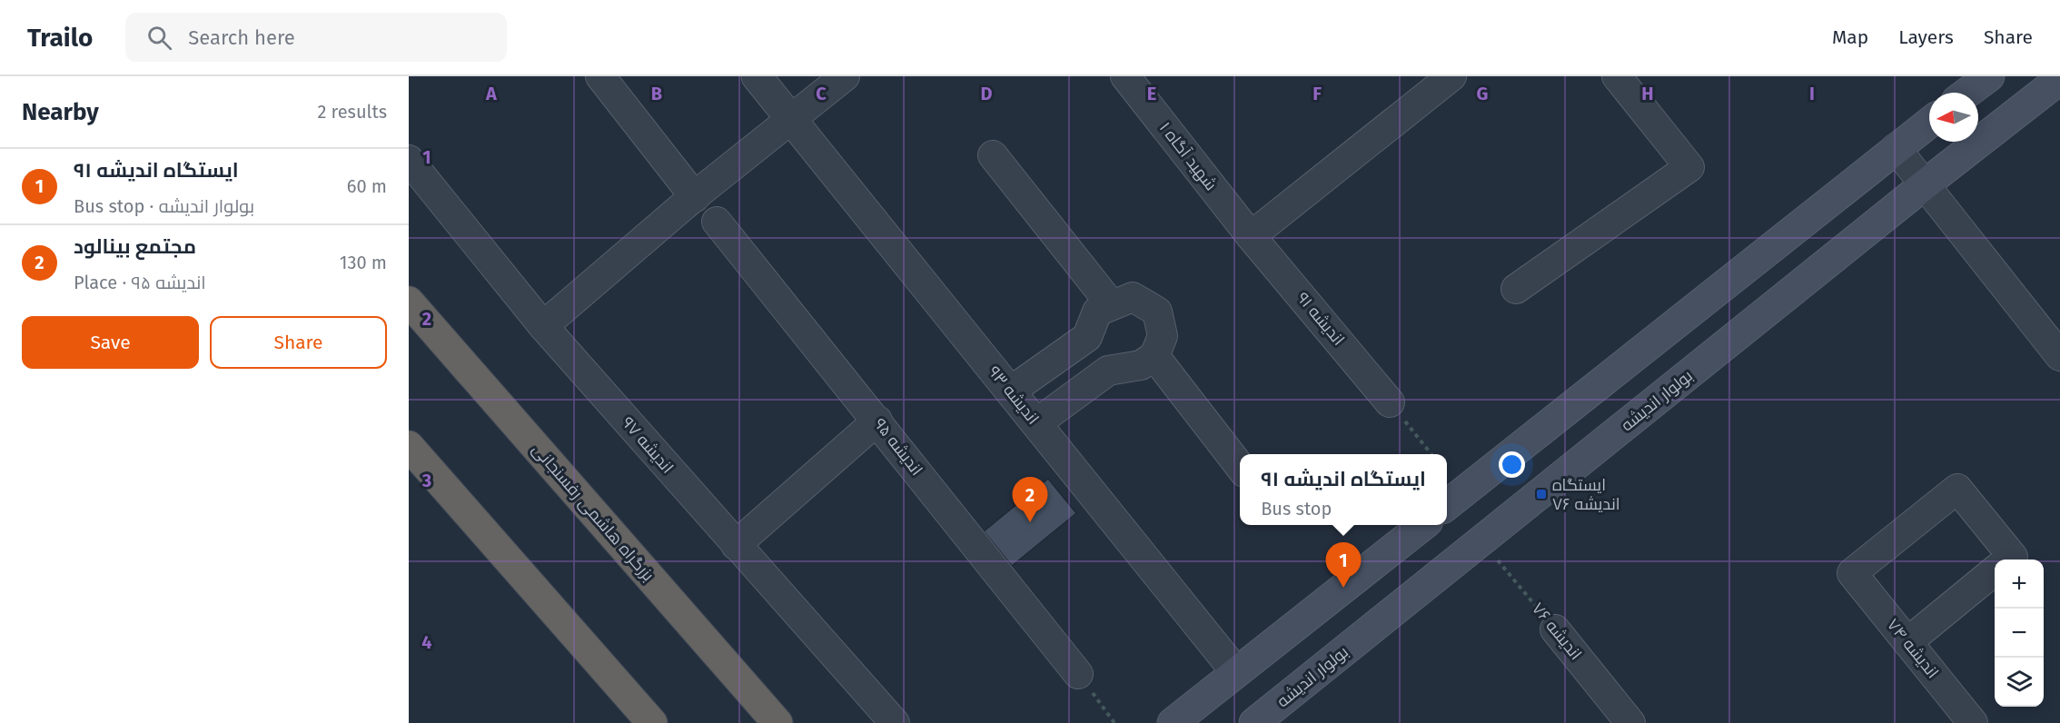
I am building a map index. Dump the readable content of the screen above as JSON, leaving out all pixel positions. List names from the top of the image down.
{
  "streets": {
    "highway": ["بزرگراه هاشمی رفسنجانی"],
    "main road": ["بولوار اندیشه"],
    "street": [
      "شهید آگاه ۱",
      "اندیشه ۹۱",
      "اندیشه ۹۳",
      "اندیشه ۹۷",
      "اندیشه ۹۵",
      "اندیشه ۷۶",
      "اندیشه ۷۴"
    ]
  },
  "crossings": [
    ["شهید آگاه ۱", "اندیشه ۹۱"],
    ["بولوار اندیشه", "اندیشه ۷۶"]
  ],
  "places": {
    "transit": ["ایستگاه اندیشه ۷۶"]
  },
  "north": "left",
  "page": {
    "header": "Trailo",
    "search": "Search here",
    "nav": ["Map", "Layers", "Share"],
    "heading": ["Nearby", "2 results"],
    "list": [
      {
        "mark": "1",
        "name": "ایستگاه اندیشه ۹۱",
        "note": "Bus stop · بولوار اندیشه",
        "value": "60 m"
      },
      {
        "mark": "2",
        "name": "مجتمع بینالود",
        "note": "Place · اندیشه ۹۵",
        "value": "130 m"
      }
    ],
    "buttons": ["Save", "Share"],
    "popup": ["ایستگاه اندیشه ۹۱", "Bus stop"],
    "pins": ["2", "1"],
    "map_buttons": ["+", "−"]
  },
  "grid": {
    "columns": [
      "A",
      "B",
      "C",
      "D",
      "E",
      "F",
      "G",
      "H",
      "I"
    ],
    "rows": [
      "1",
      "2",
      "3",
      "4"
    ]
  }
}
